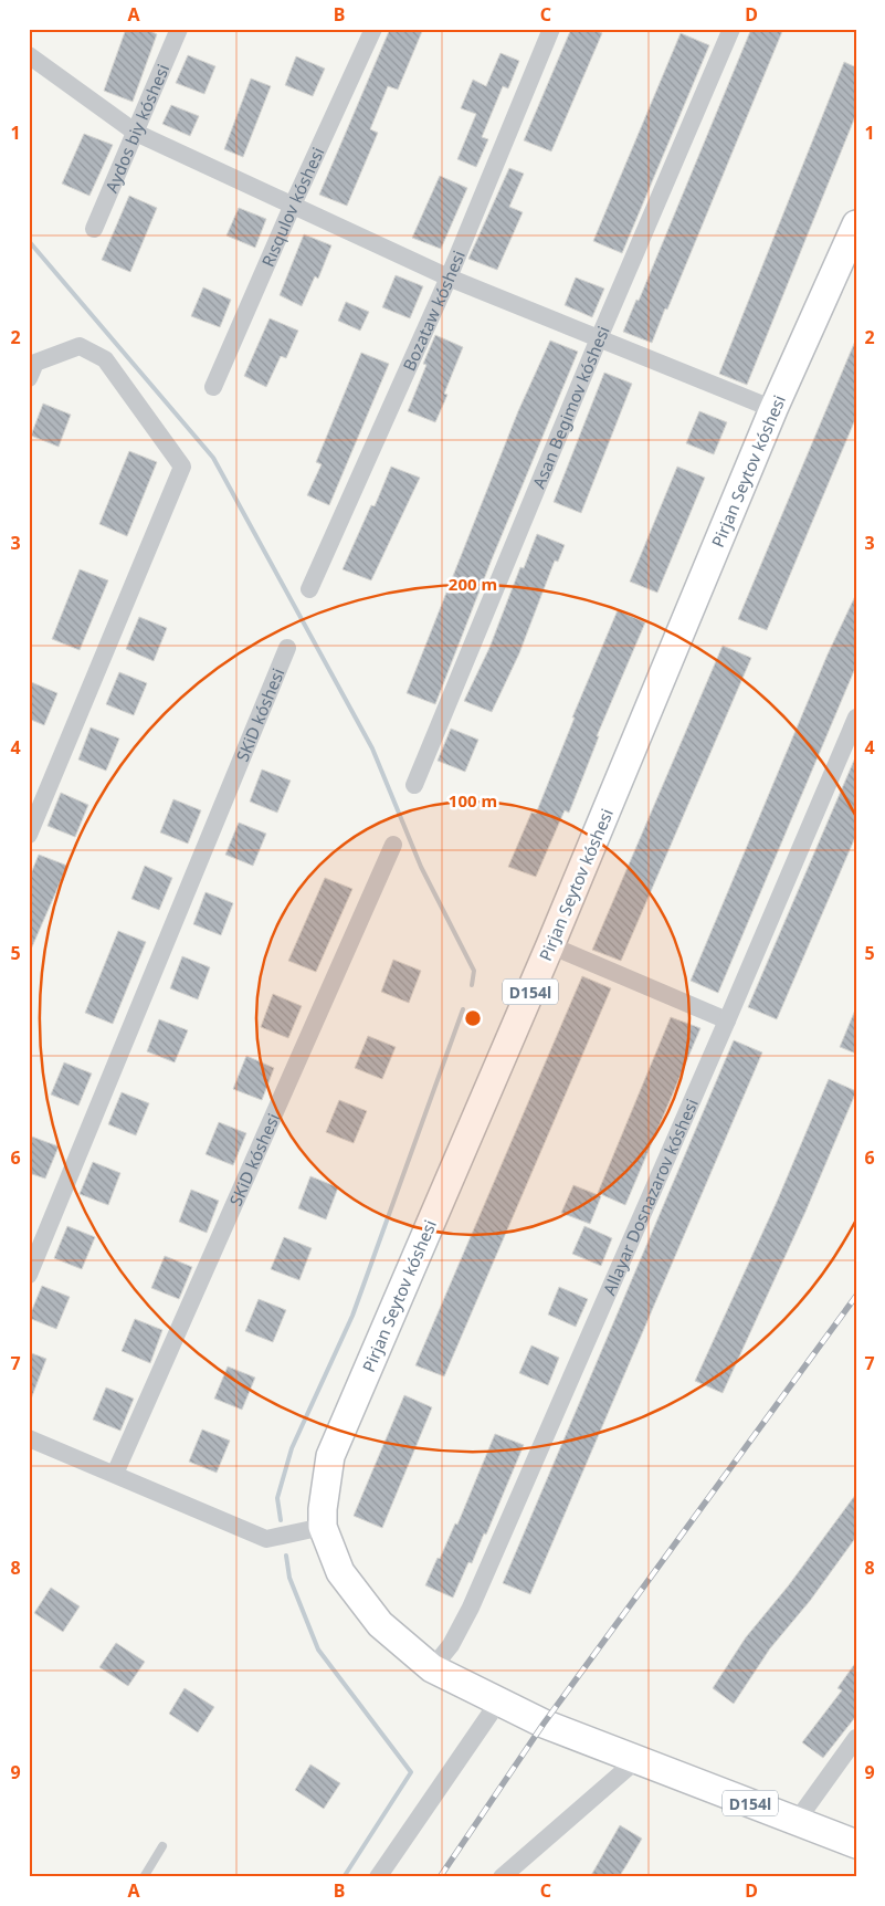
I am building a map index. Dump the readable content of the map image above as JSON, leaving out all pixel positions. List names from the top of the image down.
{
  "streets": {
    "main road": ["Pirjan Seytov kóshesi", "D154l"],
    "street": [
      "Aydos biy kóshesi",
      "Rısqulov kóshesi",
      "Bozataw kóshesi",
      "Asan Begimov kóshesi",
      "SKiD kóshesi",
      "Allayar Dosnazarov kóshesi"
    ]
  },
  "crossings": [
    ["Pirjan Seytov kóshesi", "D154l"],
    ["Pirjan Seytov kóshesi", "Allayar Dosnazarov kóshesi"]
  ],
  "grid": {
    "columns": [
      "A",
      "B",
      "C",
      "D"
    ],
    "rows": [
      "1",
      "2",
      "3",
      "4",
      "5",
      "6",
      "7",
      "8",
      "9"
    ]
  },
  "rings": ["200 m", "100 m"]
}
